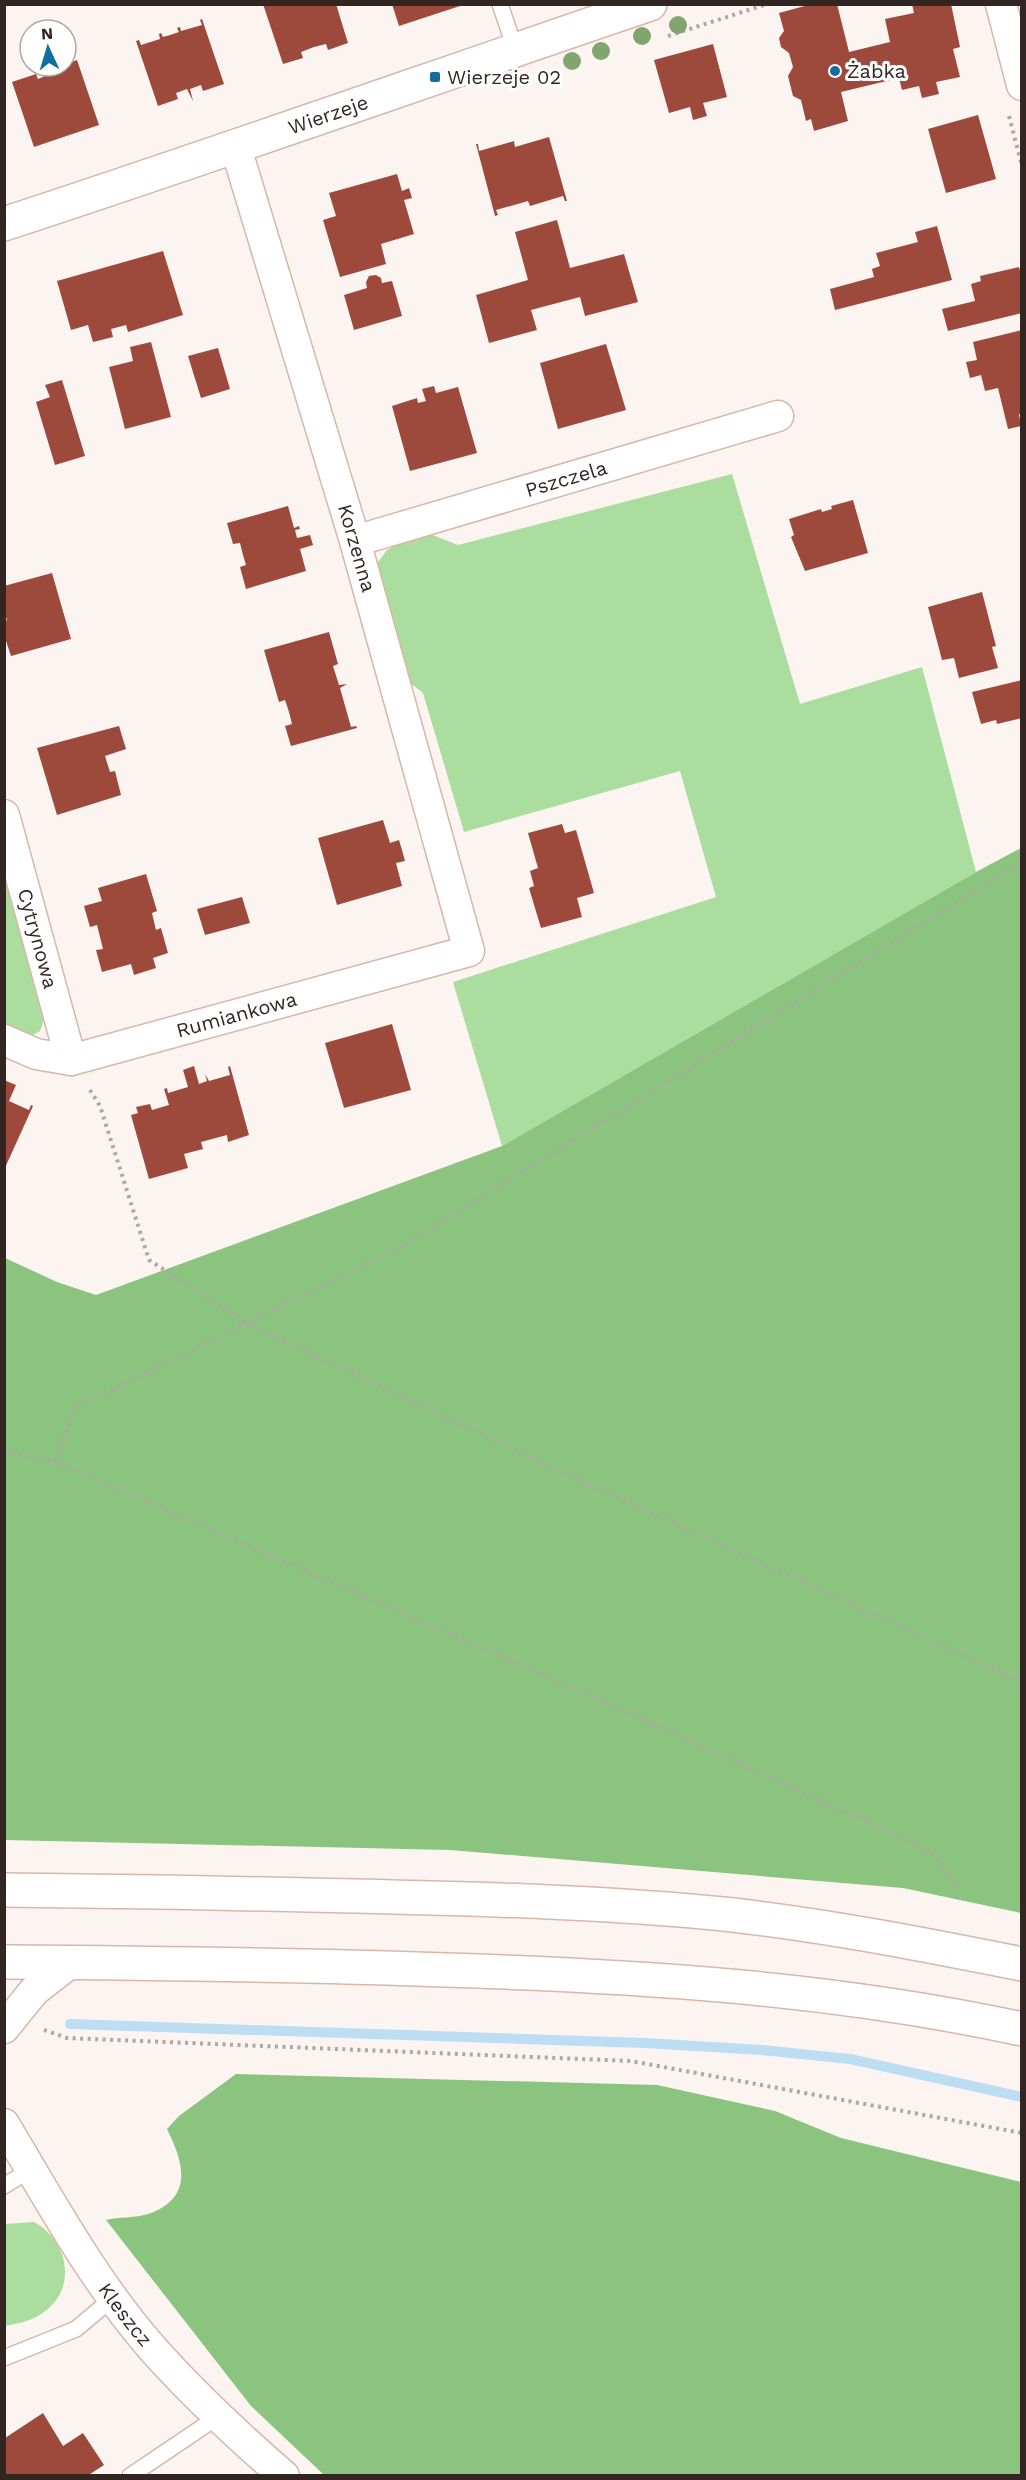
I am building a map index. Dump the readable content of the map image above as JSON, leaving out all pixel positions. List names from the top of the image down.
{
  "streets": {
    "main road": ["Wierzeje"],
    "street": [
      "Pszczela",
      "Korzenna",
      "Cytrynowa",
      "Rumiankowa",
      "Kleszcz"
    ]
  },
  "crossings": [
    ["Wierzeje", "Korzenna"],
    ["Pszczela", "Korzenna"],
    ["Korzenna", "Rumiankowa"],
    ["Cytrynowa", "Rumiankowa"]
  ],
  "places": {
    "other": ["Żabka"],
    "transit": ["Wierzeje 02"]
  },
  "north": "top"
}
